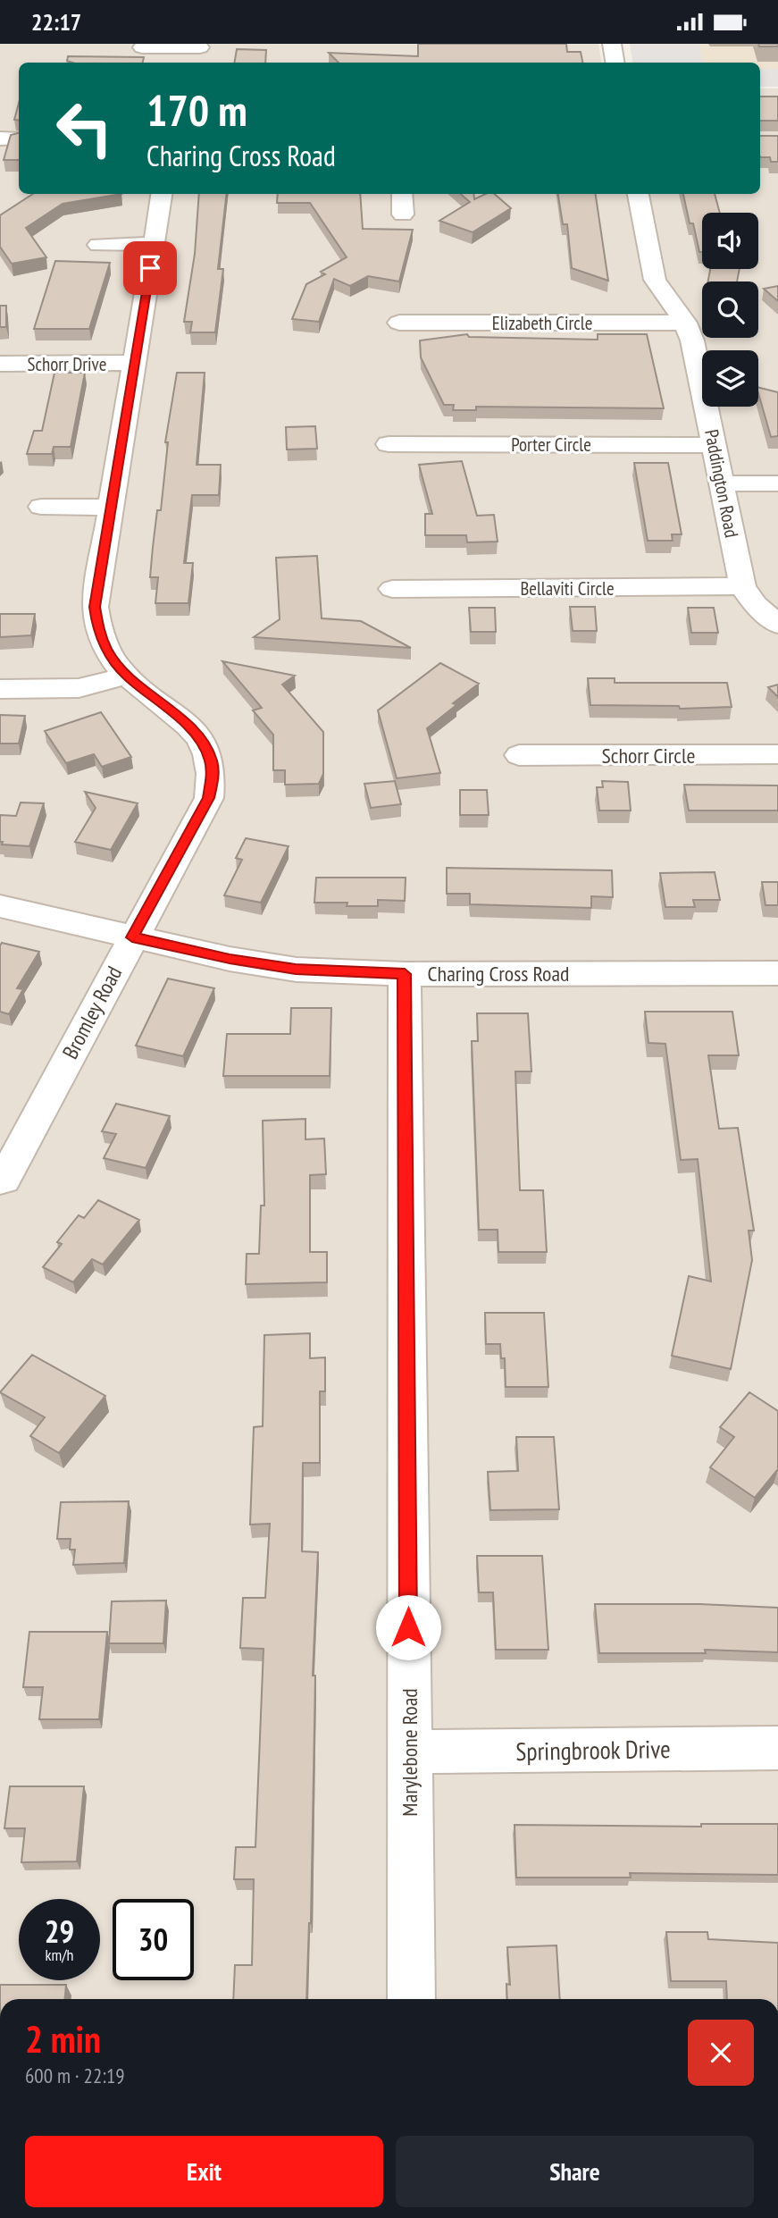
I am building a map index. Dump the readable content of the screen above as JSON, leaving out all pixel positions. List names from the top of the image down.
{
  "streets": {
    "street": [
      "Elizabeth Circle",
      "Schorr Drive",
      "Porter Circle",
      "Paddington Road",
      "Bellaviti Circle",
      "Schorr Circle",
      "Charing Cross Road",
      "Bromley Road",
      "Springbrook Drive",
      "Marylebone Road"
    ]
  },
  "crossings": [
    ["Elizabeth Circle", "Paddington Road"],
    ["Schorr Drive", "Bromley Road"],
    ["Porter Circle", "Paddington Road"],
    ["Paddington Road", "Bellaviti Circle"],
    ["Charing Cross Road", "Bromley Road"],
    ["Charing Cross Road", "Marylebone Road"],
    ["Springbrook Drive", "Marylebone Road"]
  ],
  "page": {
    "status": "22:17",
    "turn": ["170 m", "Charing Cross Road"],
    "speed": "29 km/h",
    "limit": "30",
    "heading": ["2 min", "600 m · 22:19"],
    "buttons": ["Exit", "Share"]
  }
}
